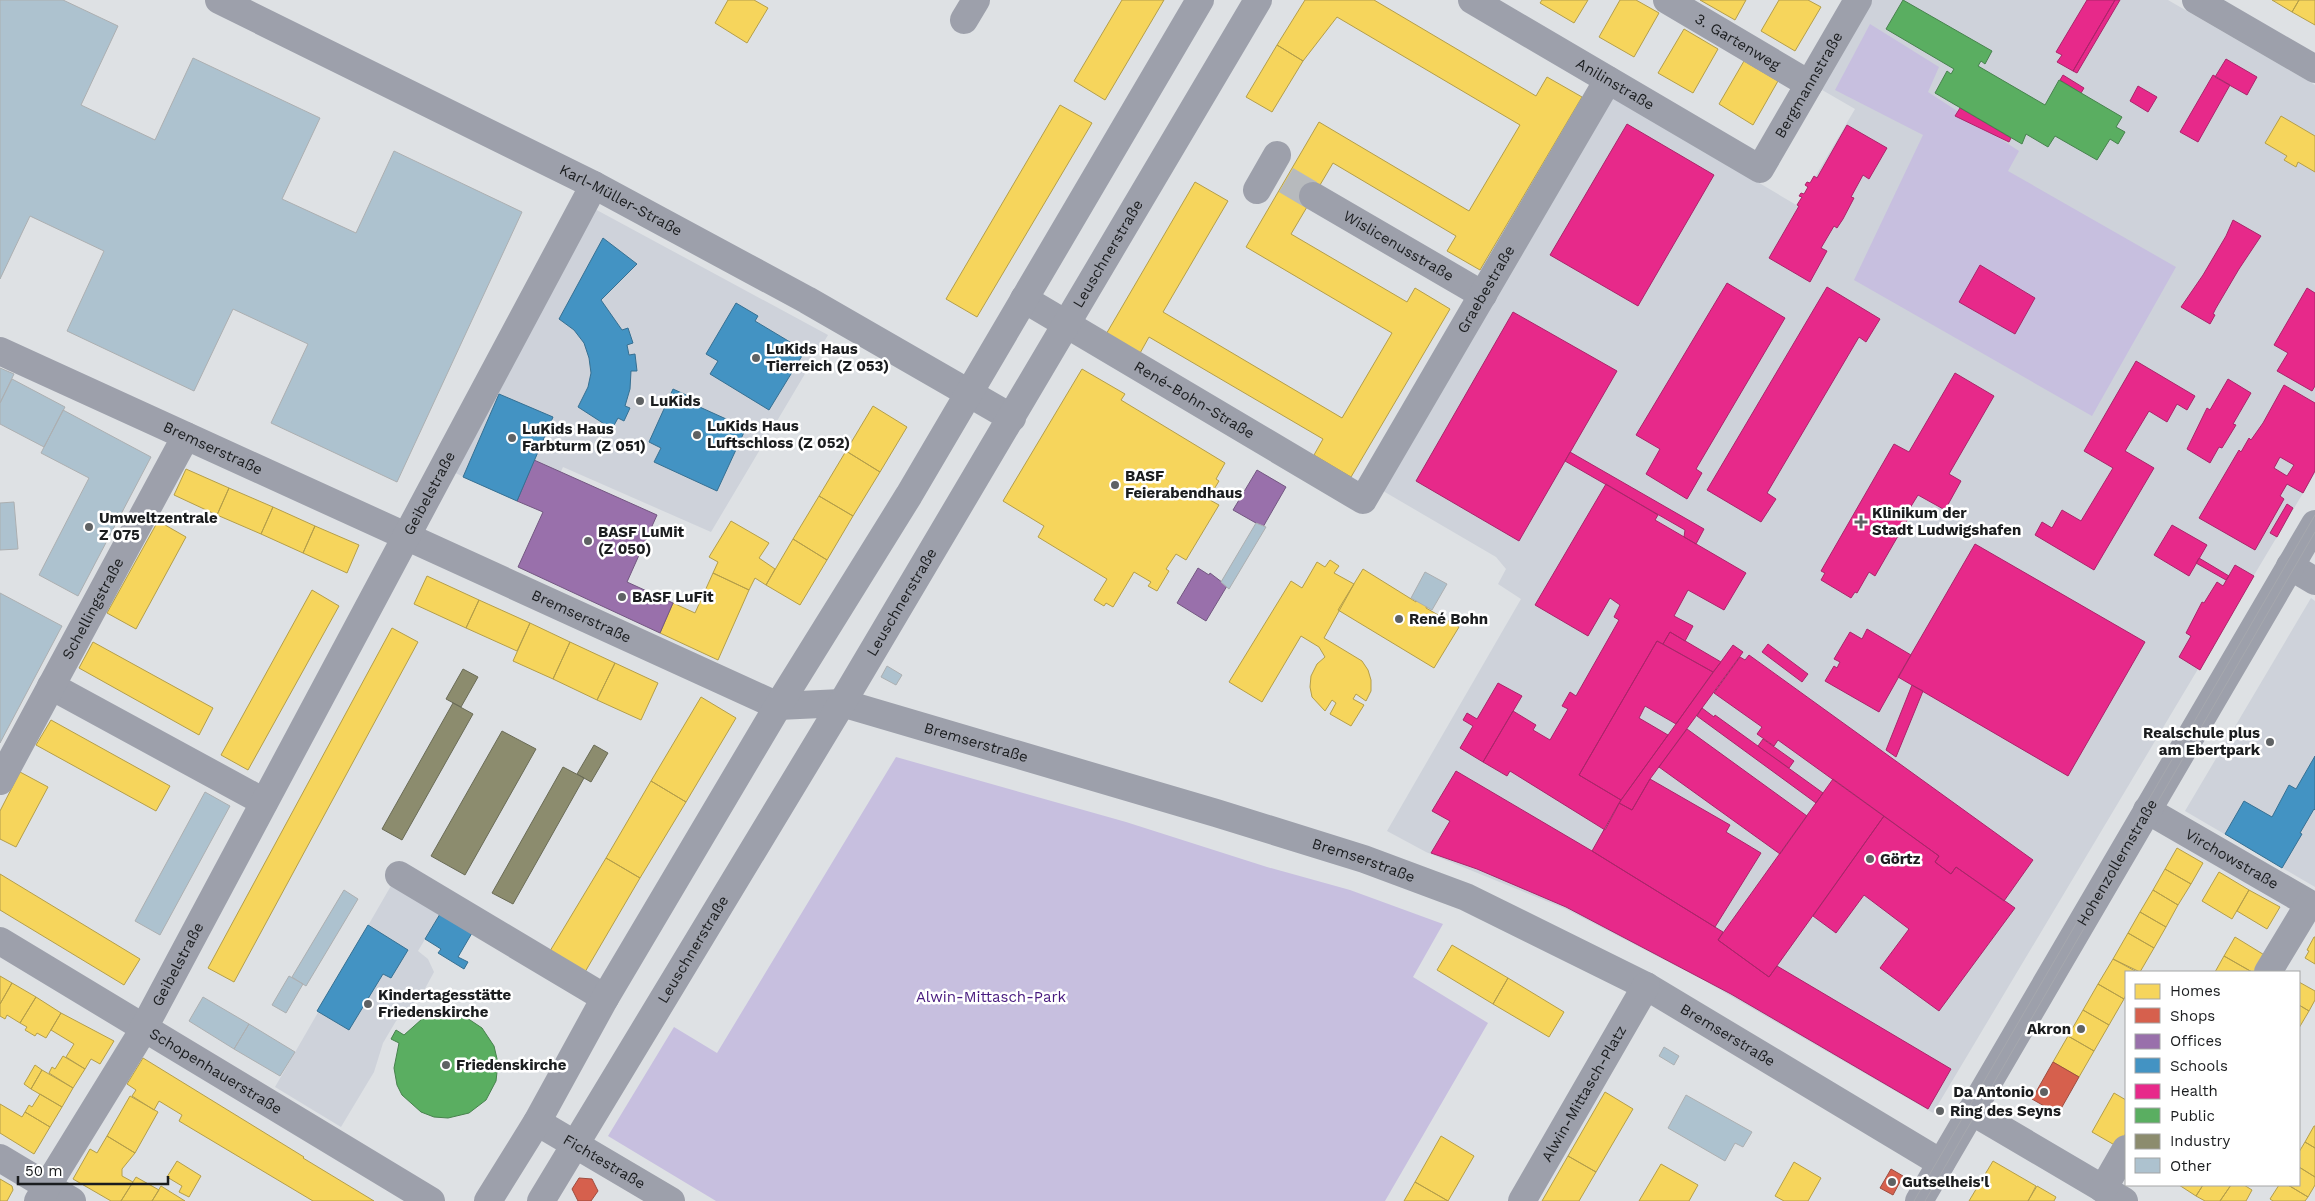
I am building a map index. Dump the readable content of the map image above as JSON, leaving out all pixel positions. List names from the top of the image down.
{
  "streets": {
    "street": [
      "3. Gartenweg",
      "Anilinstraße",
      "Bergmannstraße",
      "Karl-Müller-Straße",
      "Wislicenusstraße",
      "Leuschnerstraße",
      "Graebestraße",
      "René-Bohn-Straße",
      "Bremserstraße",
      "Geibelstraße",
      "Schellingstraße",
      "Virchowstraße",
      "Hohenzollernstraße",
      "Schopenhauerstraße",
      "Alwin-Mittasch-Platz",
      "Fichtestraße"
    ]
  },
  "crossings": [
    ["3. Gartenweg", "Bergmannstraße"],
    ["Anilinstraße", "Bergmannstraße"],
    ["Anilinstraße", "Graebestraße"],
    ["Karl-Müller-Straße", "Leuschnerstraße"],
    ["Karl-Müller-Straße", "Geibelstraße"],
    ["Wislicenusstraße", "Graebestraße"],
    ["Leuschnerstraße", "René-Bohn-Straße"],
    ["Leuschnerstraße", "Bremserstraße"],
    ["Leuschnerstraße", "Fichtestraße"],
    ["Graebestraße", "René-Bohn-Straße"],
    ["Bremserstraße", "Geibelstraße"],
    ["Bremserstraße", "Schellingstraße"],
    ["Bremserstraße", "Hohenzollernstraße"],
    ["Bremserstraße", "Alwin-Mittasch-Platz"],
    ["Geibelstraße", "Schopenhauerstraße"],
    ["Virchowstraße", "Hohenzollernstraße"]
  ],
  "parks": ["Alwin-Mittasch-Park"],
  "places": {
    "other": [
      "LuKids Haus Tierreich (Z 053)",
      "LuKids",
      "LuKids Haus Luftschloss (Z 052)",
      "LuKids Haus Farbturm (Z 051)",
      "BASF Feierabendhaus",
      "Umweltzentrale Z 075",
      "BASF LuMit (Z 050)",
      "BASF LuFit",
      "René Bohn",
      "Realschule plus am Ebertpark",
      "Görtz",
      "Kindertagesstätte Friedenskirche",
      "Akron",
      "Friedenskirche",
      "Da Antonio",
      "Ring des Seyns",
      "Gutselheis'l"
    ],
    "health": ["Klinikum der Stadt Ludwigshafen"]
  },
  "legend": [
    "Homes",
    "Shops",
    "Offices",
    "Schools",
    "Health",
    "Public",
    "Industry",
    "Other"
  ],
  "scale_bar": "50 m"
}
